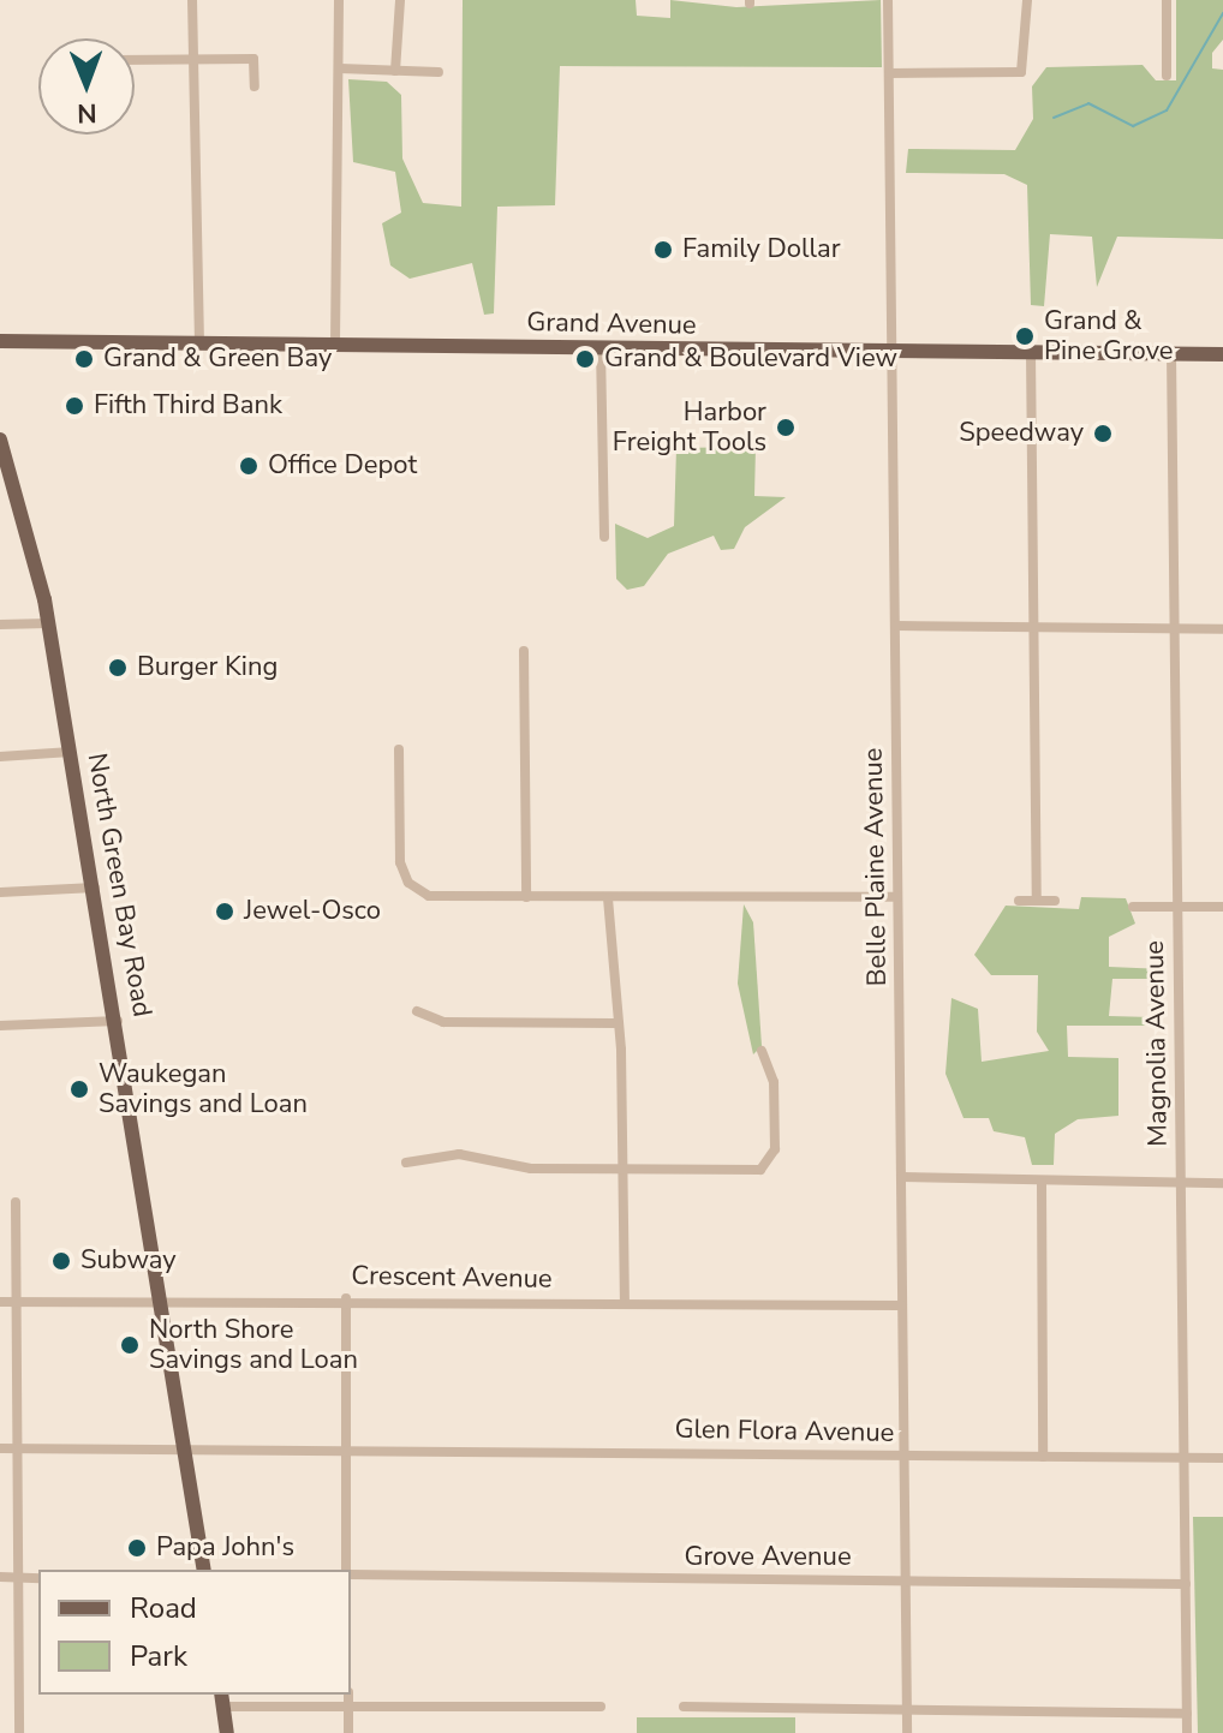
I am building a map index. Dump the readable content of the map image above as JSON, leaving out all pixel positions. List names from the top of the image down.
{
  "streets": {
    "main road": ["Grand Avenue", "North Green Bay Road"],
    "street": [
      "Belle Plaine Avenue",
      "Magnolia Avenue",
      "Crescent Avenue",
      "Glen Flora Avenue",
      "Grove Avenue"
    ]
  },
  "crossings": [
    ["Grand Avenue", "Belle Plaine Avenue"],
    ["Grand Avenue", "Magnolia Avenue"],
    ["Belle Plaine Avenue", "Crescent Avenue"],
    ["Belle Plaine Avenue", "Glen Flora Avenue"],
    ["Belle Plaine Avenue", "Grove Avenue"],
    ["North Green Bay Road", "Crescent Avenue"],
    ["North Green Bay Road", "Glen Flora Avenue"],
    ["Magnolia Avenue", "Glen Flora Avenue"],
    ["Magnolia Avenue", "Grove Avenue"]
  ],
  "places": [
    "Family Dollar",
    "Grand & Pine Grove",
    "Grand & Green Bay",
    "Grand & Boulevard View",
    "Fifth Third Bank",
    "Harbor Freight Tools",
    "Speedway",
    "Office Depot",
    "Burger King",
    "Jewel-Osco",
    "Waukegan Savings and Loan",
    "Subway",
    "North Shore Savings and Loan",
    "Papa John's"
  ],
  "legend": ["Road", "Park"],
  "north": "bottom"
}
